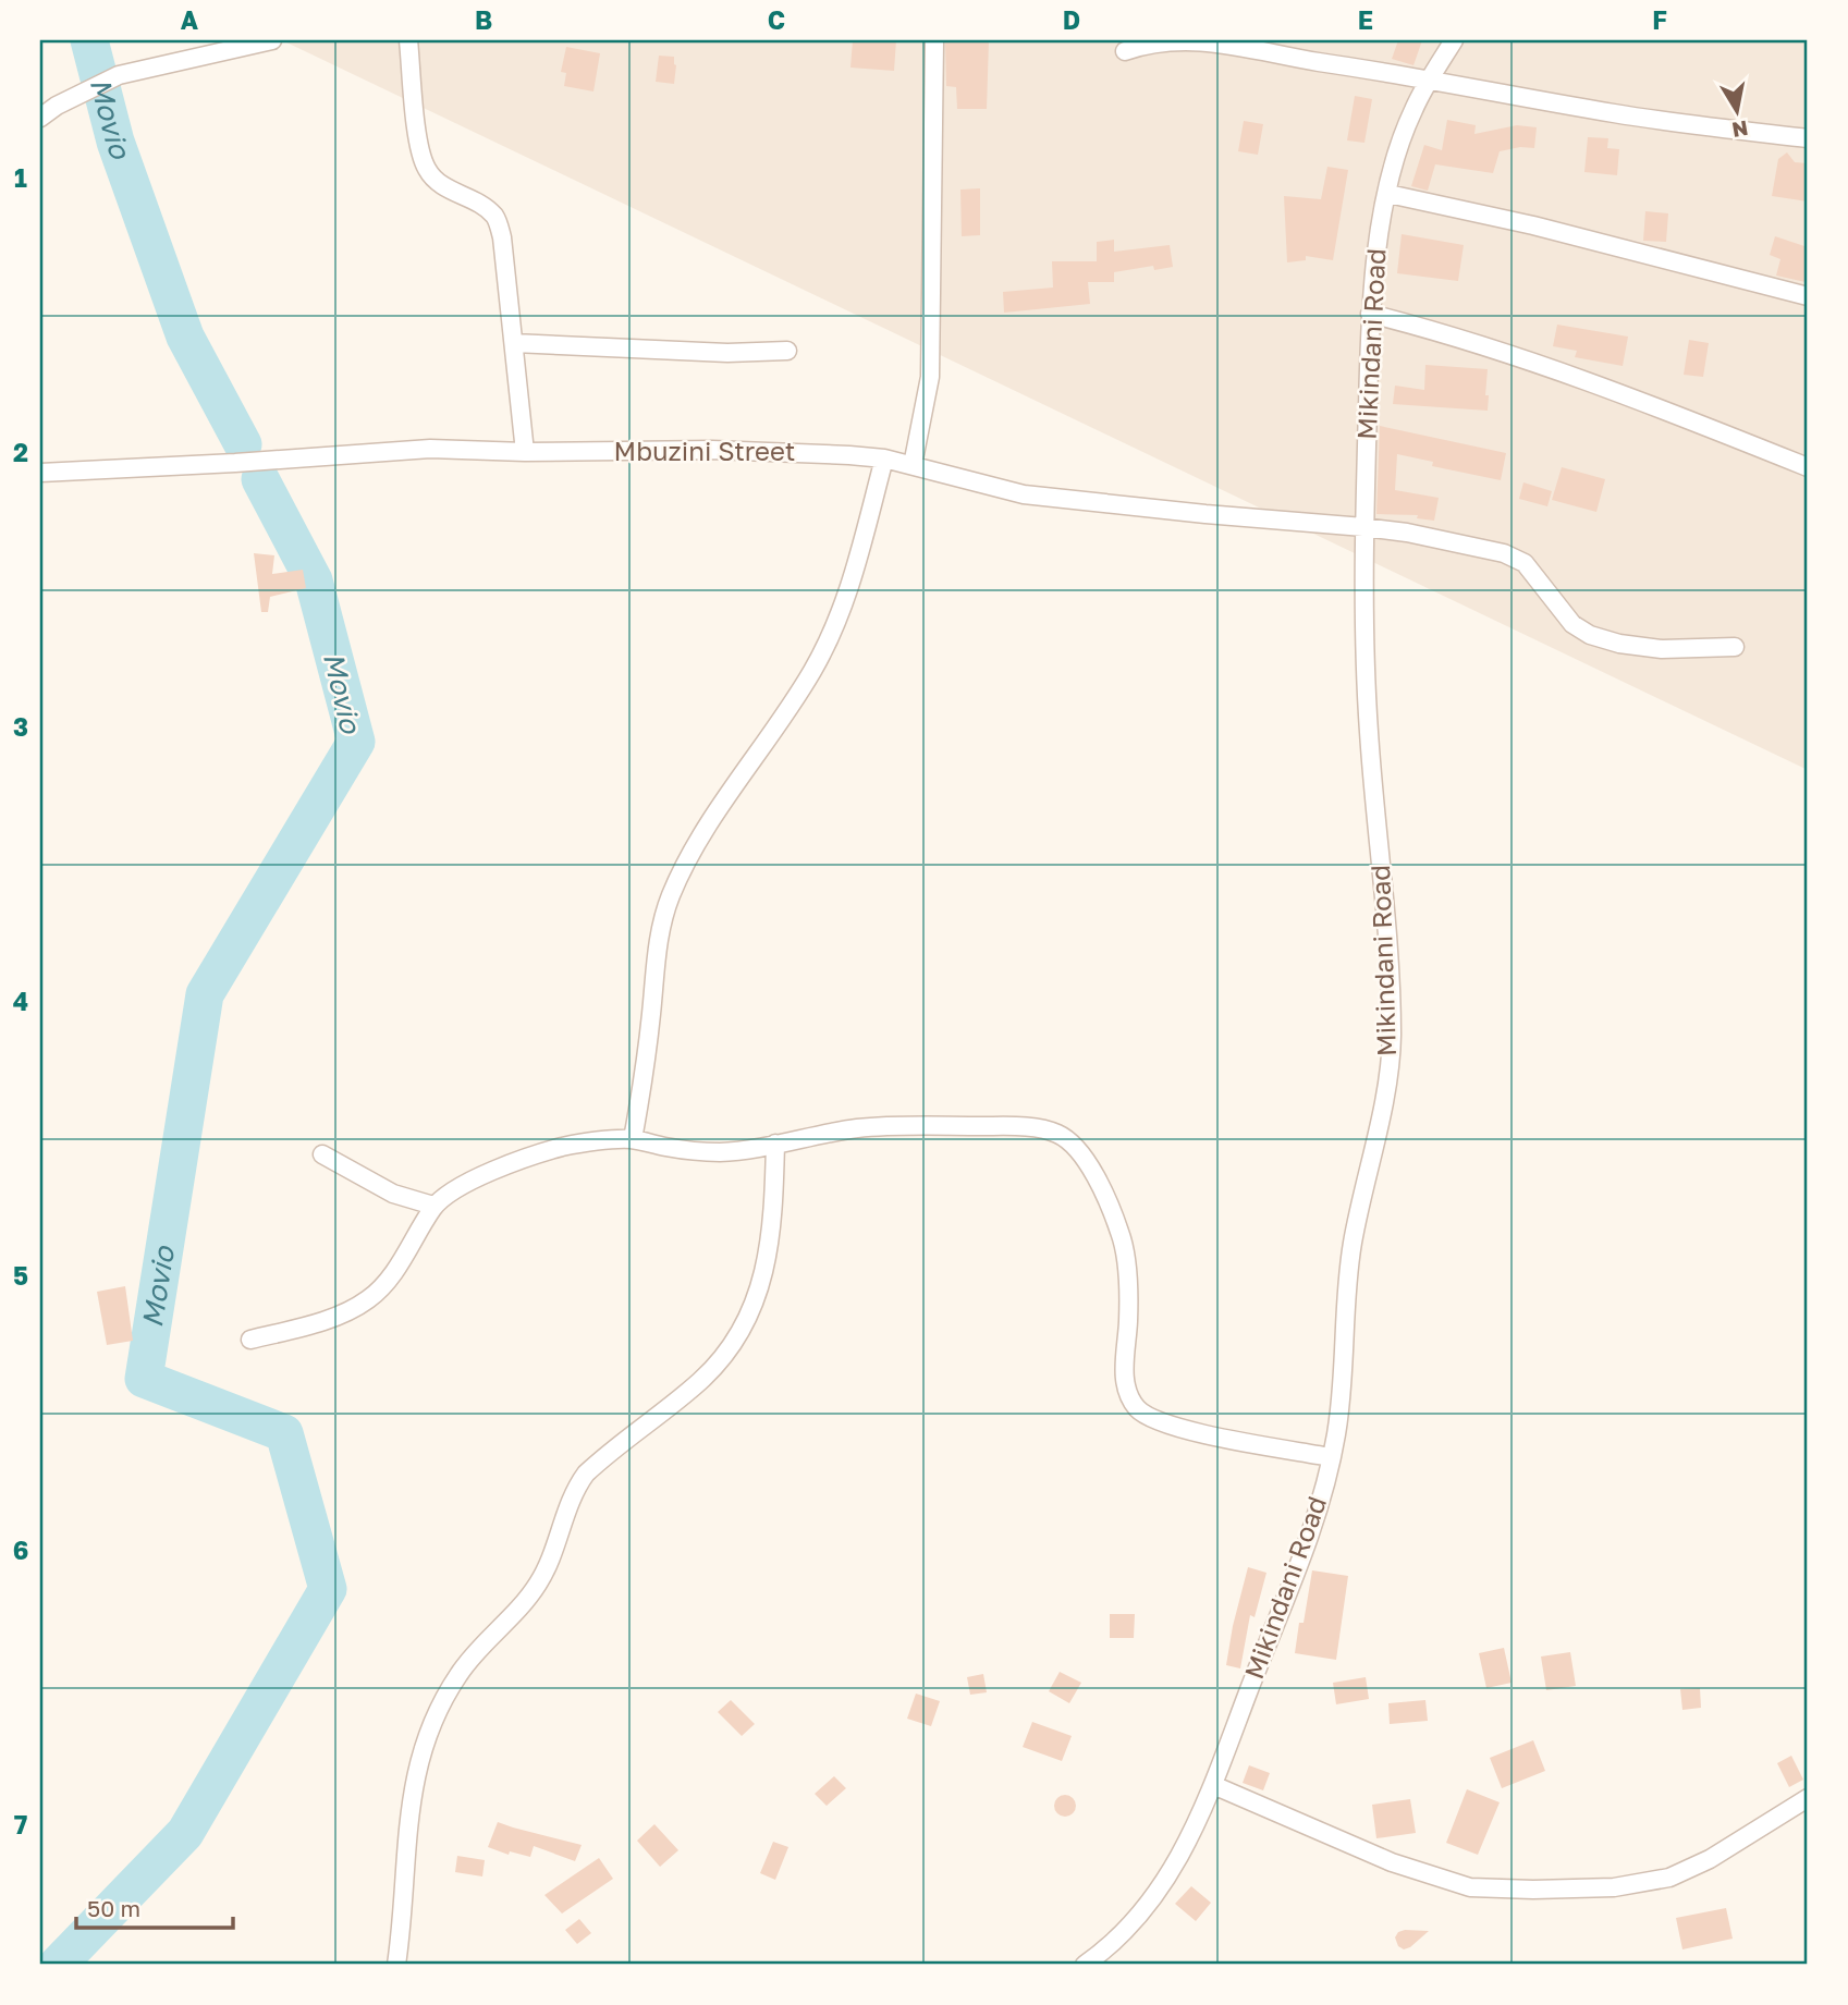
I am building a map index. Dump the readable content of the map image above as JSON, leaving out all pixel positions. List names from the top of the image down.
{
  "streets": {
    "street": ["Mikindani Road", "Mbuzini Street"]
  },
  "crossings": [
    ["Mikindani Road", "Mbuzini Street"]
  ],
  "water": ["Movio"],
  "scale_bar": "50 m",
  "north": "bottom",
  "grid": {
    "columns": [
      "A",
      "B",
      "C",
      "D",
      "E",
      "F"
    ],
    "rows": [
      "1",
      "2",
      "3",
      "4",
      "5",
      "6",
      "7"
    ]
  }
}
